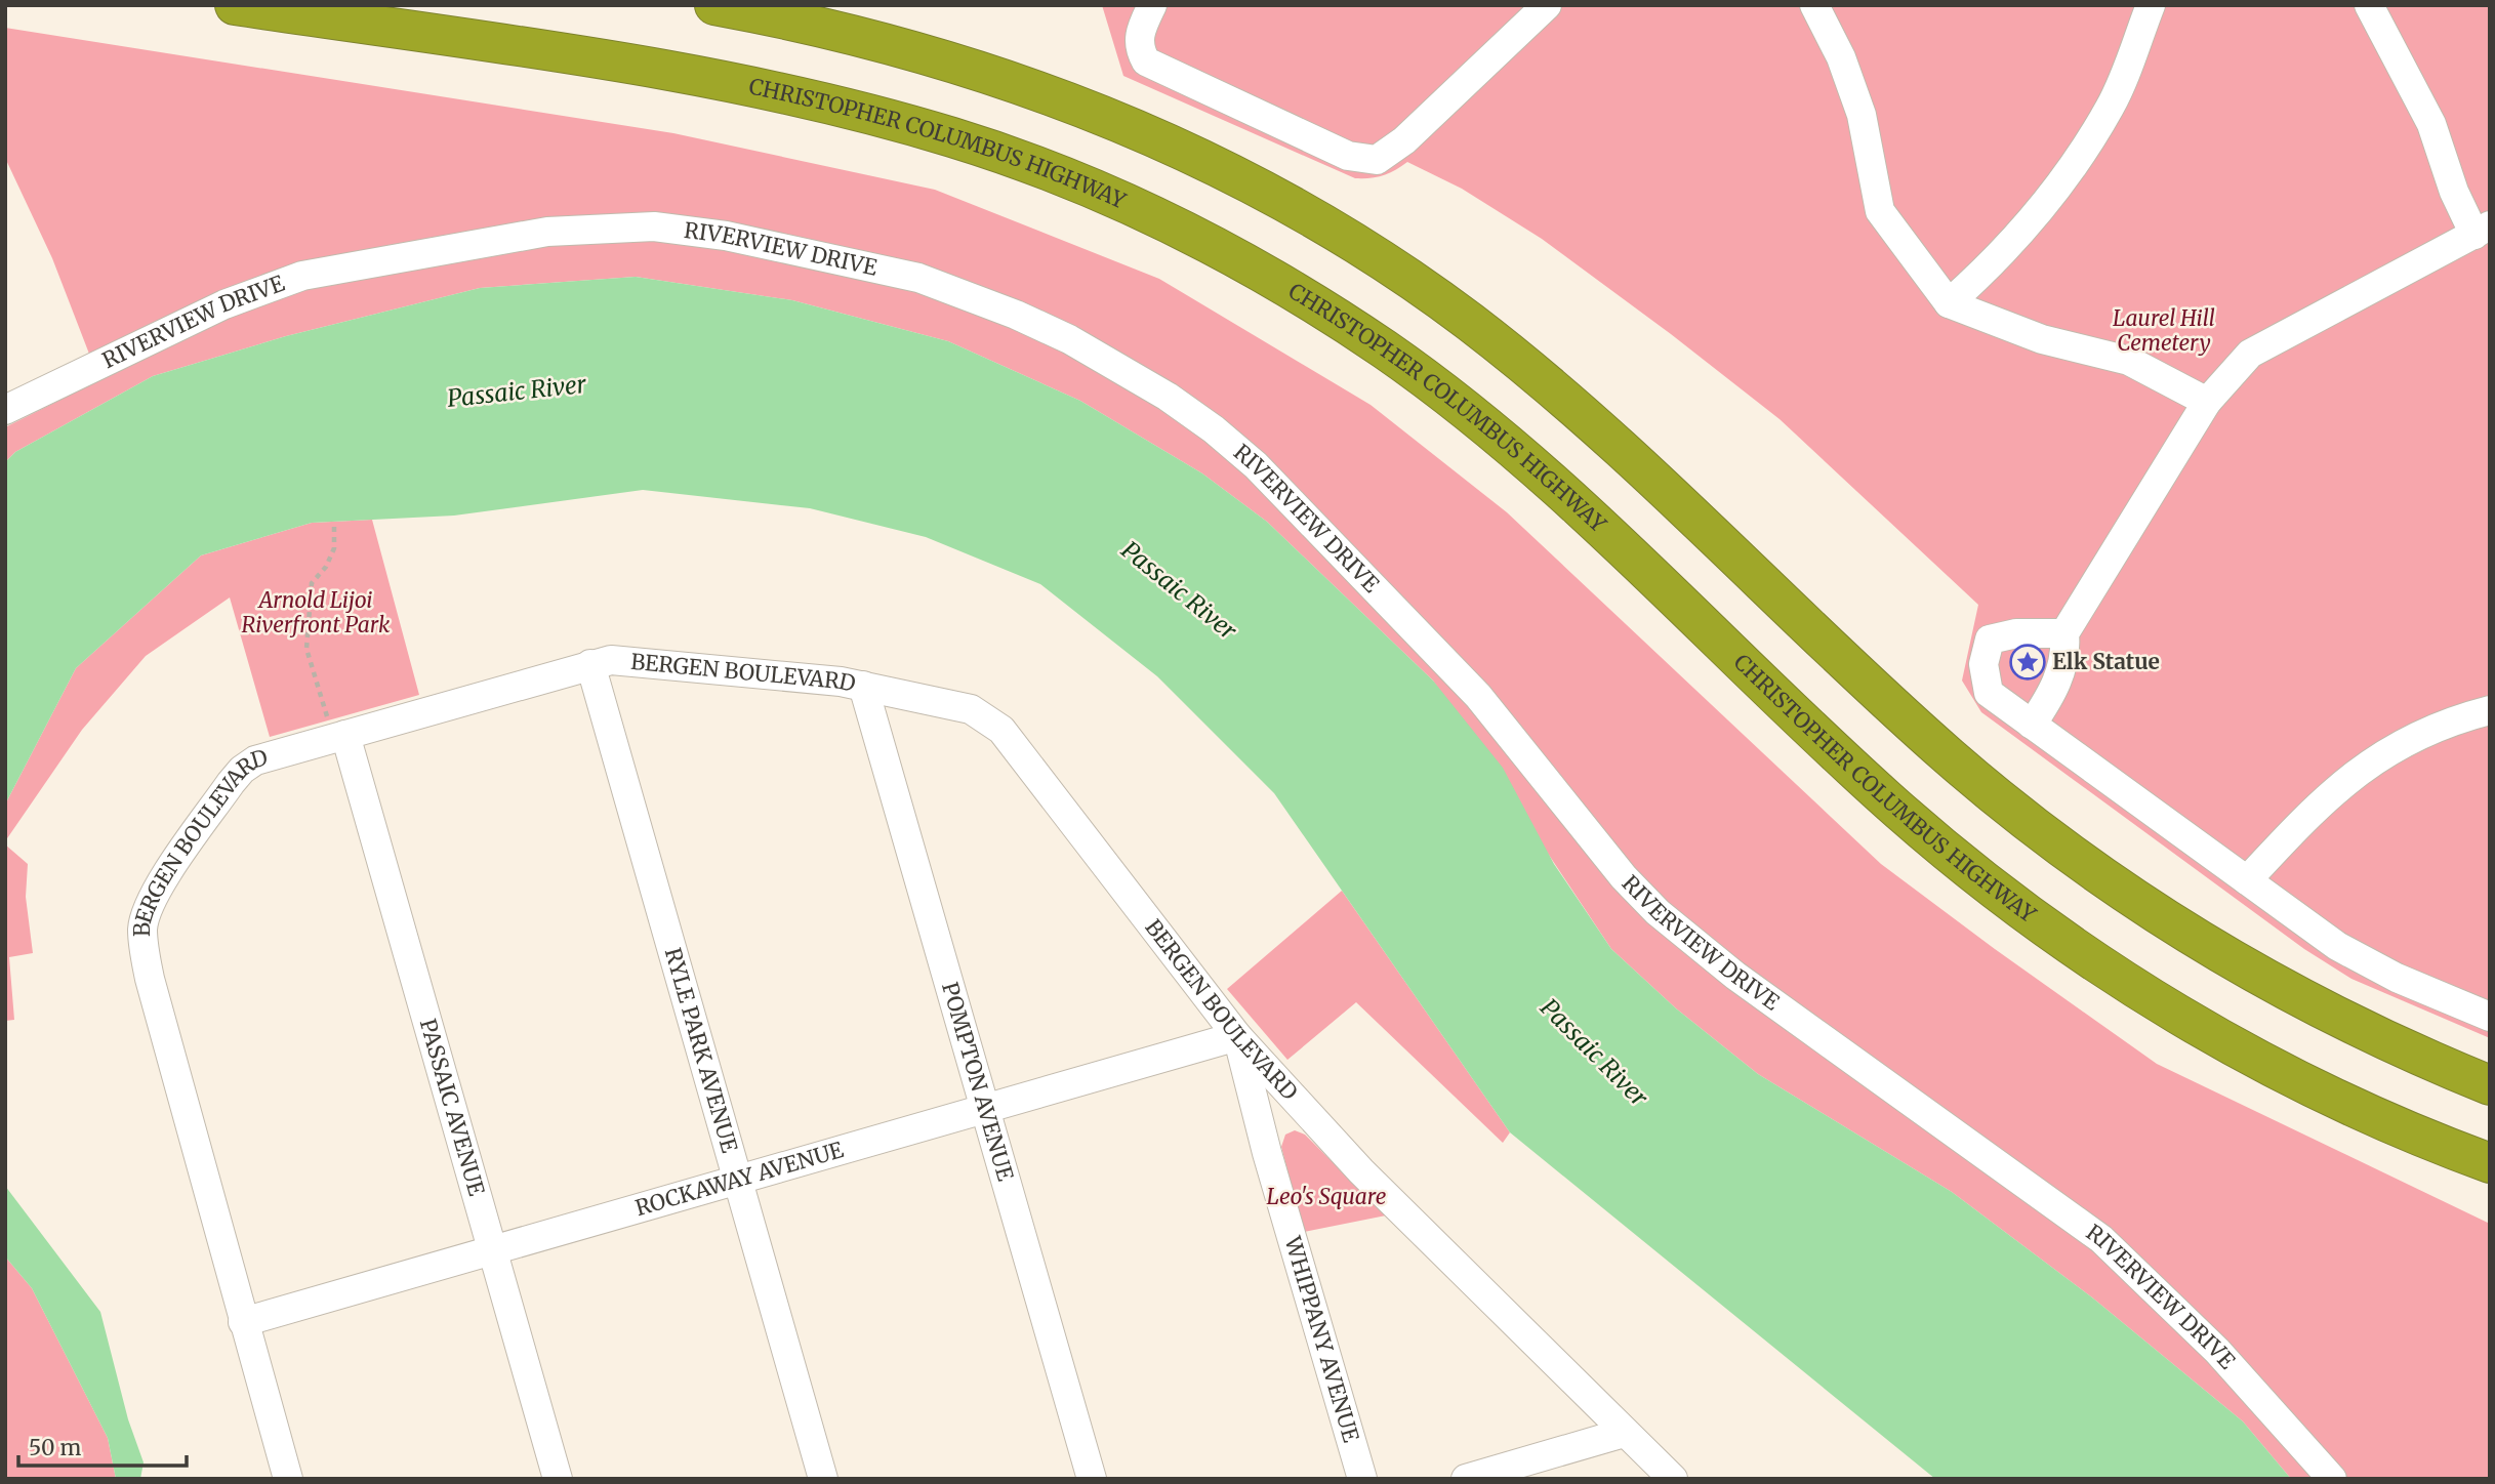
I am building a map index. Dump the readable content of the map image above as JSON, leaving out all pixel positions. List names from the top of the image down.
{
  "streets": {
    "highway": ["CHRISTOPHER COLUMBUS HIGHWAY"],
    "street": [
      "RIVERVIEW DRIVE",
      "BERGEN BOULEVARD",
      "RYLE PARK AVENUE",
      "POMPTON AVENUE",
      "PASSAIC AVENUE",
      "ROCKAWAY AVENUE",
      "WHIPPANY AVENUE"
    ]
  },
  "crossings": [
    ["BERGEN BOULEVARD", "RYLE PARK AVENUE"],
    ["BERGEN BOULEVARD", "POMPTON AVENUE"],
    ["BERGEN BOULEVARD", "PASSAIC AVENUE"],
    ["BERGEN BOULEVARD", "ROCKAWAY AVENUE"],
    ["BERGEN BOULEVARD", "WHIPPANY AVENUE"],
    ["RYLE PARK AVENUE", "ROCKAWAY AVENUE"],
    ["POMPTON AVENUE", "ROCKAWAY AVENUE"],
    ["PASSAIC AVENUE", "ROCKAWAY AVENUE"],
    ["ROCKAWAY AVENUE", "WHIPPANY AVENUE"]
  ],
  "water": ["Passaic River"],
  "parks": ["Laurel Hill Cemetery", "Arnold Lijoi Riverfront Park", "Leo's Square"],
  "places": {
    "place": ["Elk Statue"]
  },
  "scale_bar": "50 m"
}
